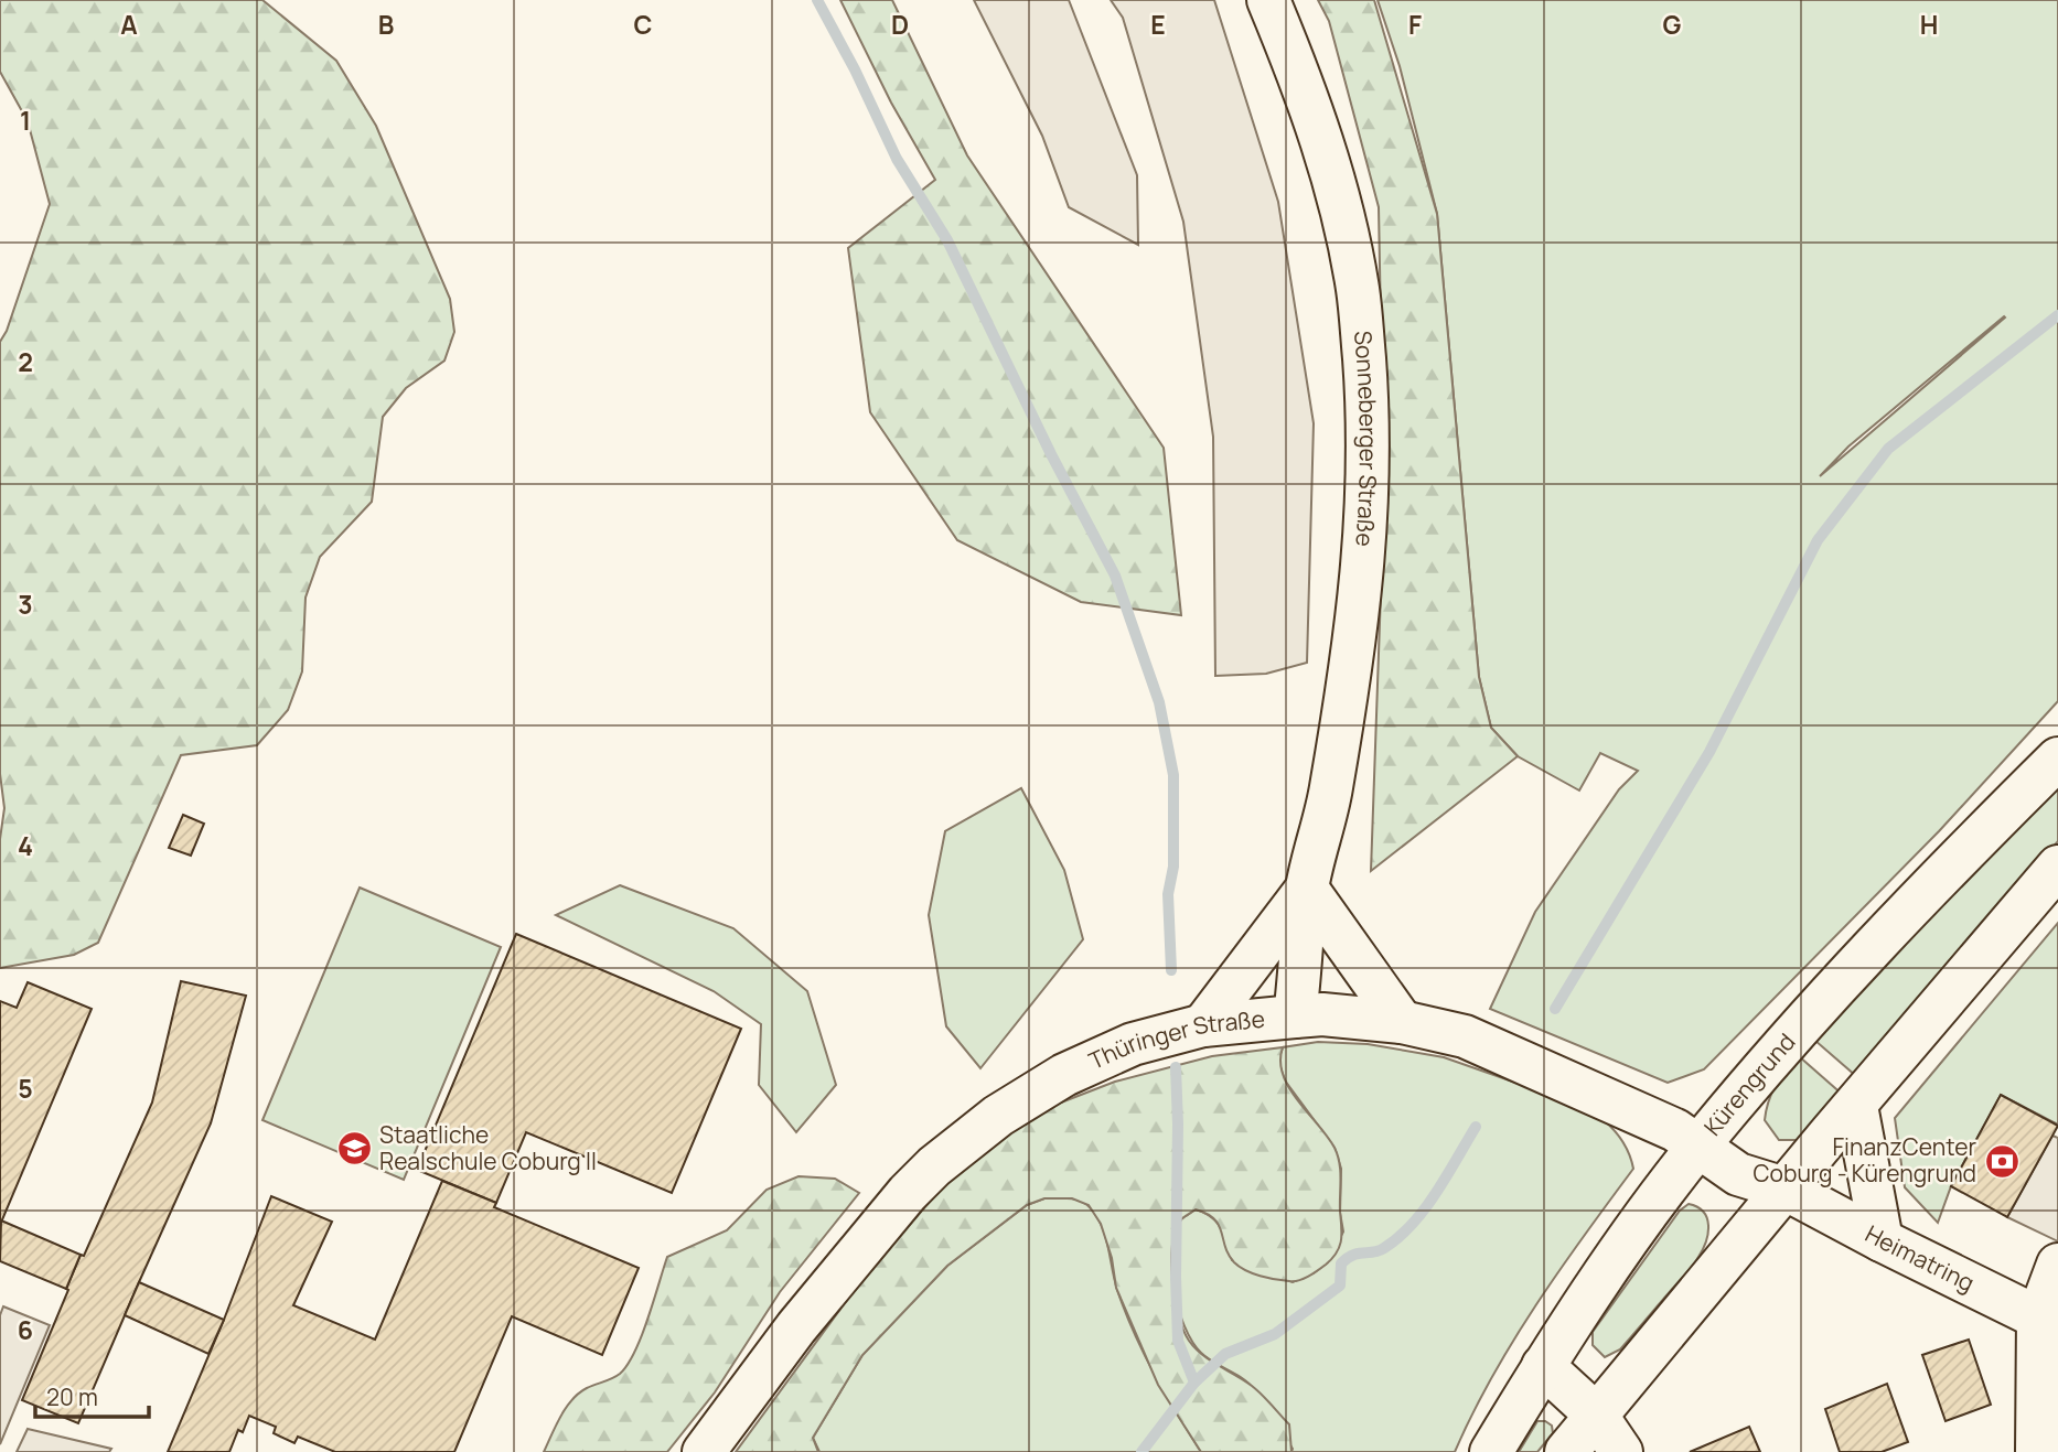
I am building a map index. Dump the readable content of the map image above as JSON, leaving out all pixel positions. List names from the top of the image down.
{
  "streets": {
    "street": [
      "Sonneberger Straße",
      "Thüringer Straße",
      "Kürengrund",
      "Heimatring"
    ]
  },
  "crossings": [
    ["Sonneberger Straße", "Thüringer Straße"],
    ["Thüringer Straße", "Kürengrund"],
    ["Thüringer Straße", "Heimatring"],
    ["Kürengrund", "Heimatring"]
  ],
  "places": {
    "school or university": ["Staatliche Realschule Coburg II"],
    "bank": ["FinanzCenter Coburg - Kürengrund"]
  },
  "scale_bar": "20 m",
  "grid": {
    "columns": [
      "A",
      "B",
      "C",
      "D",
      "E",
      "F",
      "G",
      "H"
    ],
    "rows": [
      "1",
      "2",
      "3",
      "4",
      "5",
      "6"
    ]
  }
}
